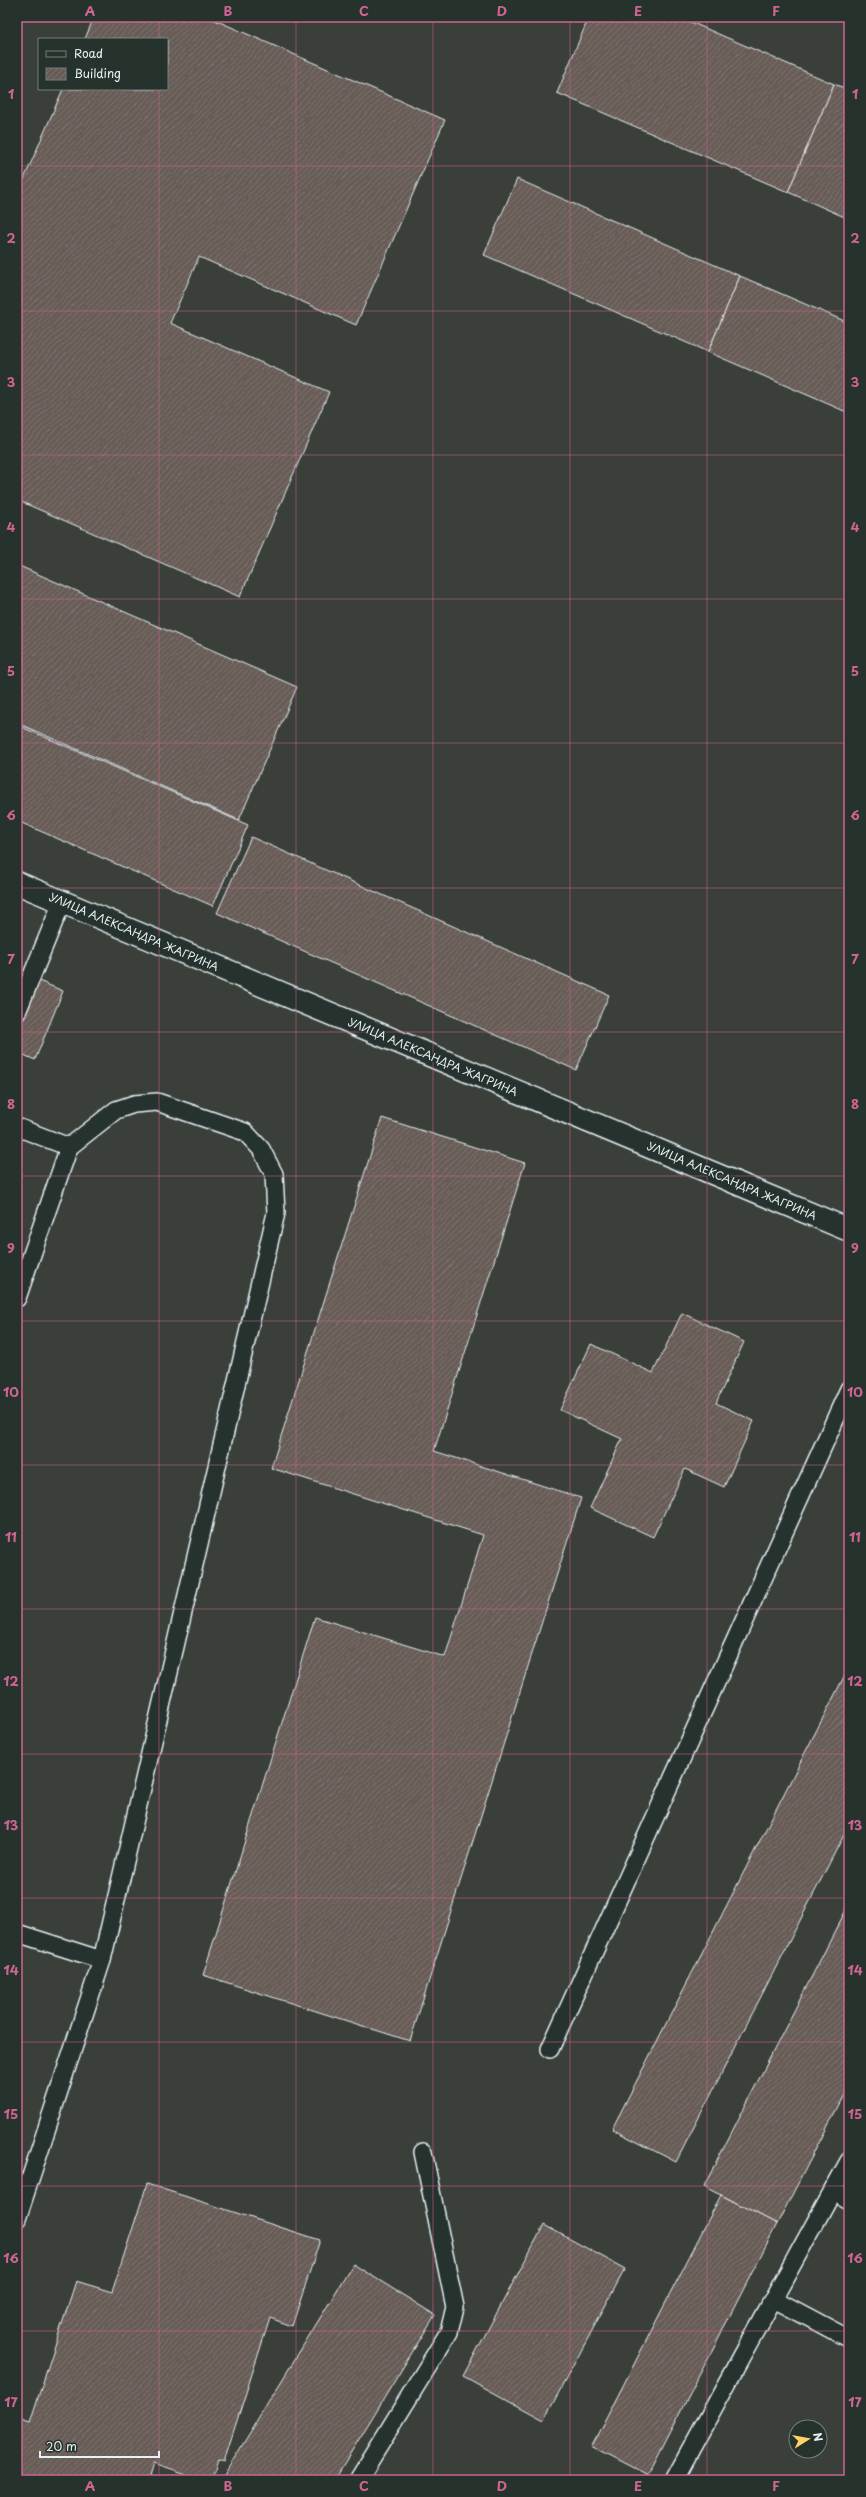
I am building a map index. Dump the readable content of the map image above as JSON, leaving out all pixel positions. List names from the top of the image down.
{
  "streets": {
    "street": ["УЛИЦА АЛЕКСАНДРА ЖАГРИНА"]
  },
  "legend": ["Road", "Building"],
  "scale_bar": "20 m",
  "north": "right",
  "grid": {
    "columns": [
      "A",
      "B",
      "C",
      "D",
      "E",
      "F"
    ],
    "rows": [
      "1",
      "2",
      "3",
      "4",
      "5",
      "6",
      "7",
      "8",
      "9",
      "10",
      "11",
      "12",
      "13",
      "14",
      "15",
      "16",
      "17"
    ]
  }
}
